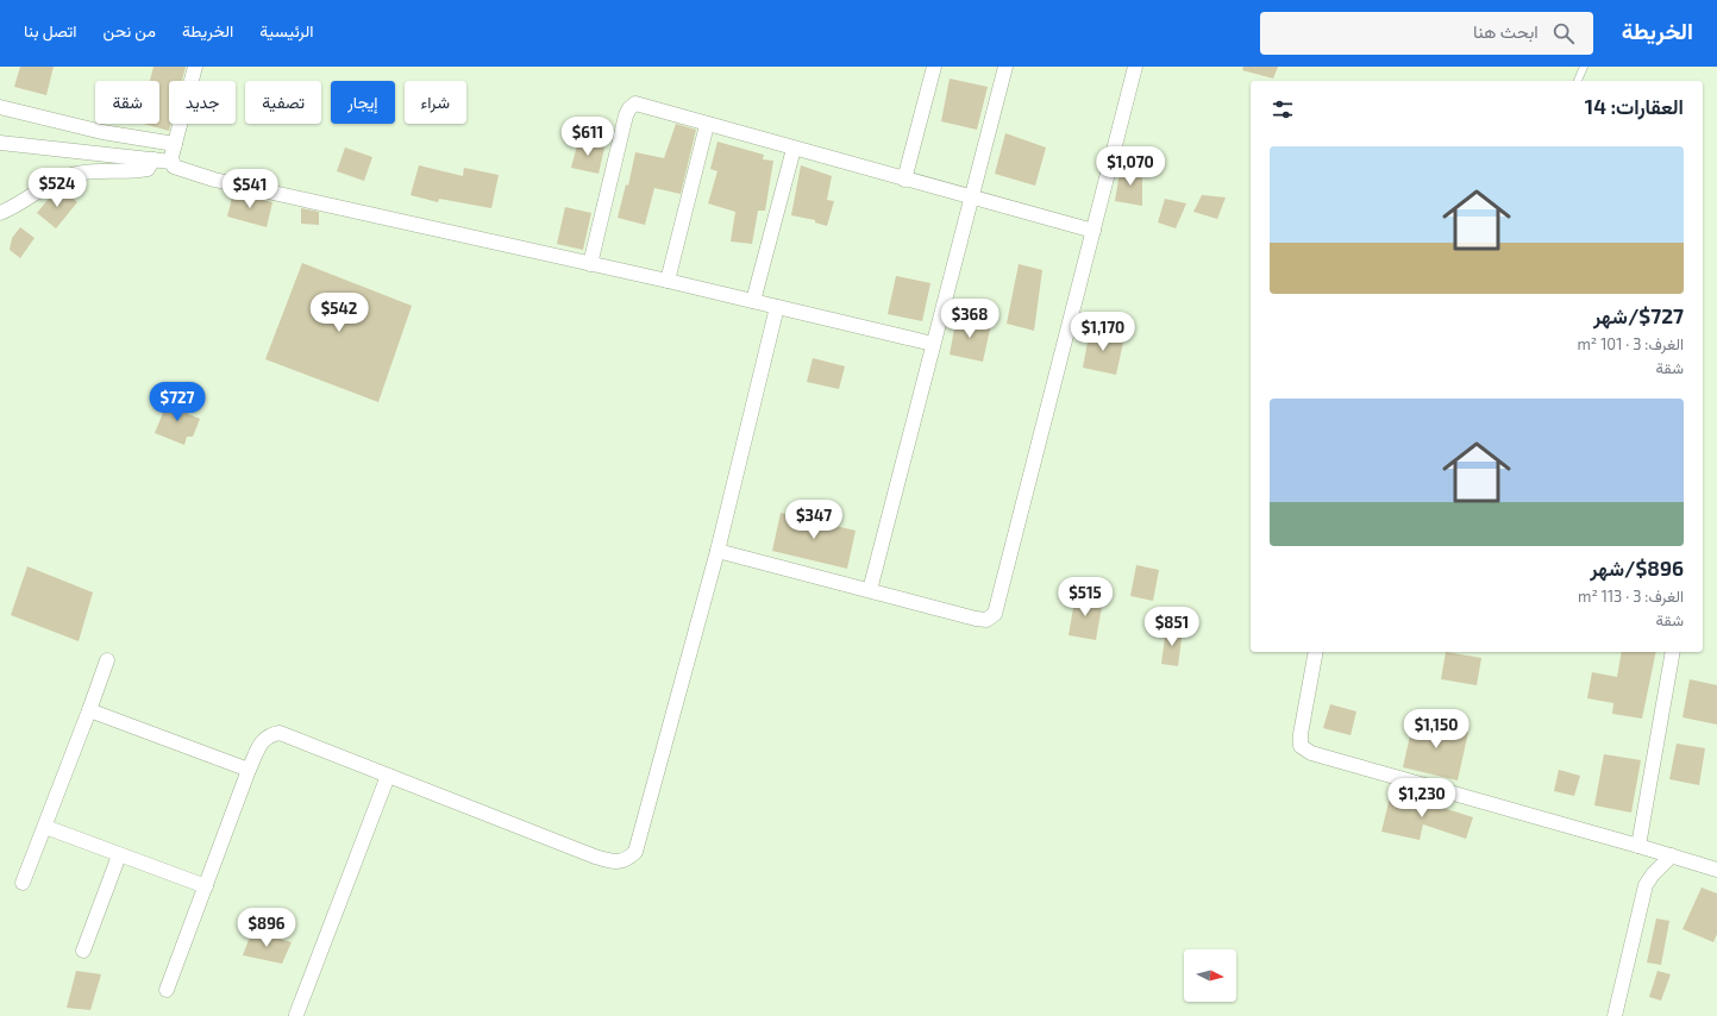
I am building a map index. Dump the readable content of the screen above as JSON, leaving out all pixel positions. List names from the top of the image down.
{
  "north": "right",
  "page": {
    "header": "الخريطة",
    "search": "ابحث هنا",
    "nav": [
      "الرئيسية",
      "الخريطة",
      "من نحن",
      "اتصل بنا"
    ],
    "chip": [
      "شراء",
      "إيجار",
      "تصفية",
      "جديد",
      "شقة"
    ],
    "heading": "العقارات: 14",
    "price": [
      "$611",
      "$1,070",
      "$524",
      "$541",
      "$542",
      "$368",
      "$1,170",
      "$727",
      "$347",
      "$515",
      "$851",
      "$1,150",
      "$1,230",
      "$896"
    ],
    "list": [
      {
        "name": "$727/شهر",
        "note": "الغرف: 3 · 101 m² · شقة"
      },
      {
        "name": "$896/شهر",
        "note": "الغرف: 3 · 113 m² · شقة"
      }
    ]
  }
}
